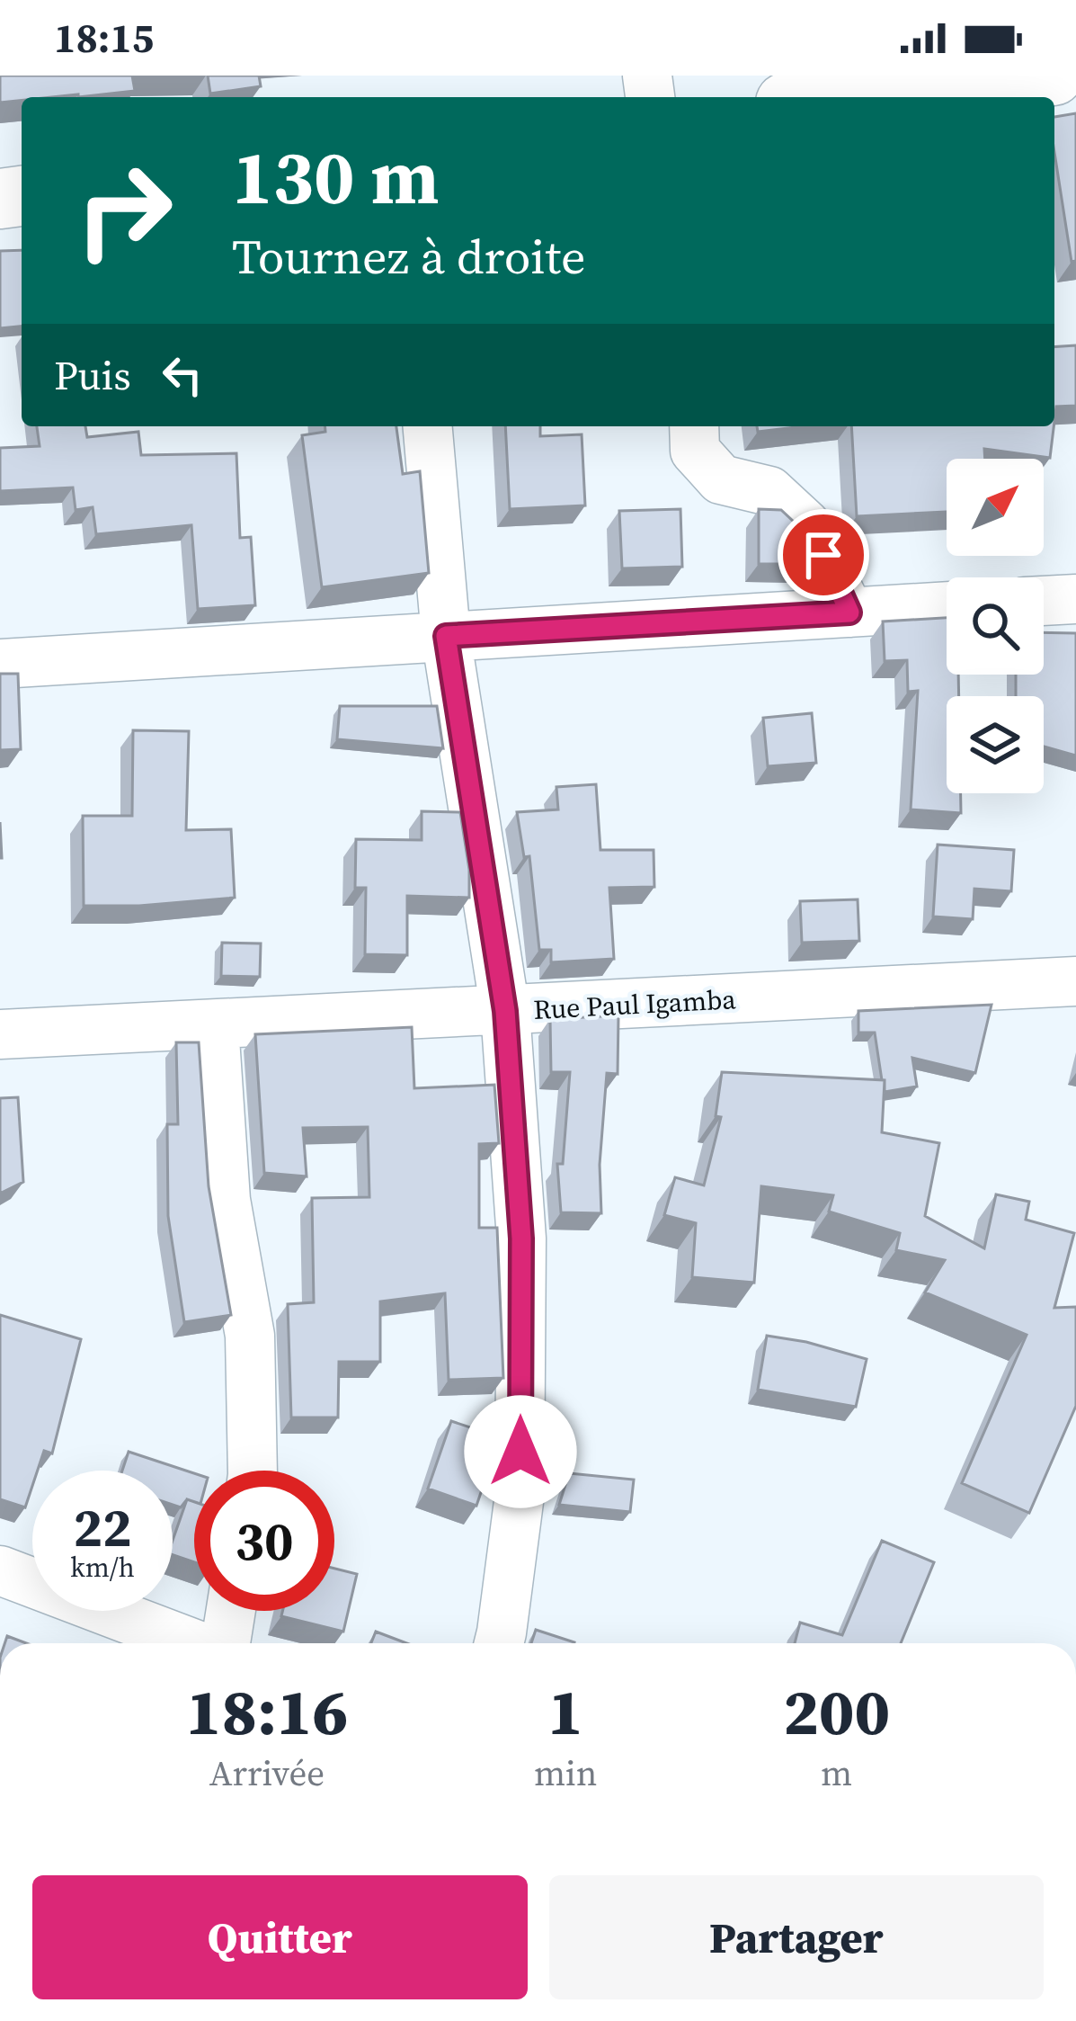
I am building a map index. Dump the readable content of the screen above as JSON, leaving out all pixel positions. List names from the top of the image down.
{
  "streets": {
    "street": ["Rue Paul Igamba"]
  },
  "north": "top right",
  "page": {
    "status": "18:15",
    "turn": ["130 m", "Tournez à droite"],
    "then": "Puis",
    "speed": "22 km/h",
    "limit": "30",
    "eta": [
      "18:16",
      "Arrivée",
      "1",
      "min",
      "200",
      "m"
    ],
    "buttons": ["Quitter", "Partager"]
  }
}
